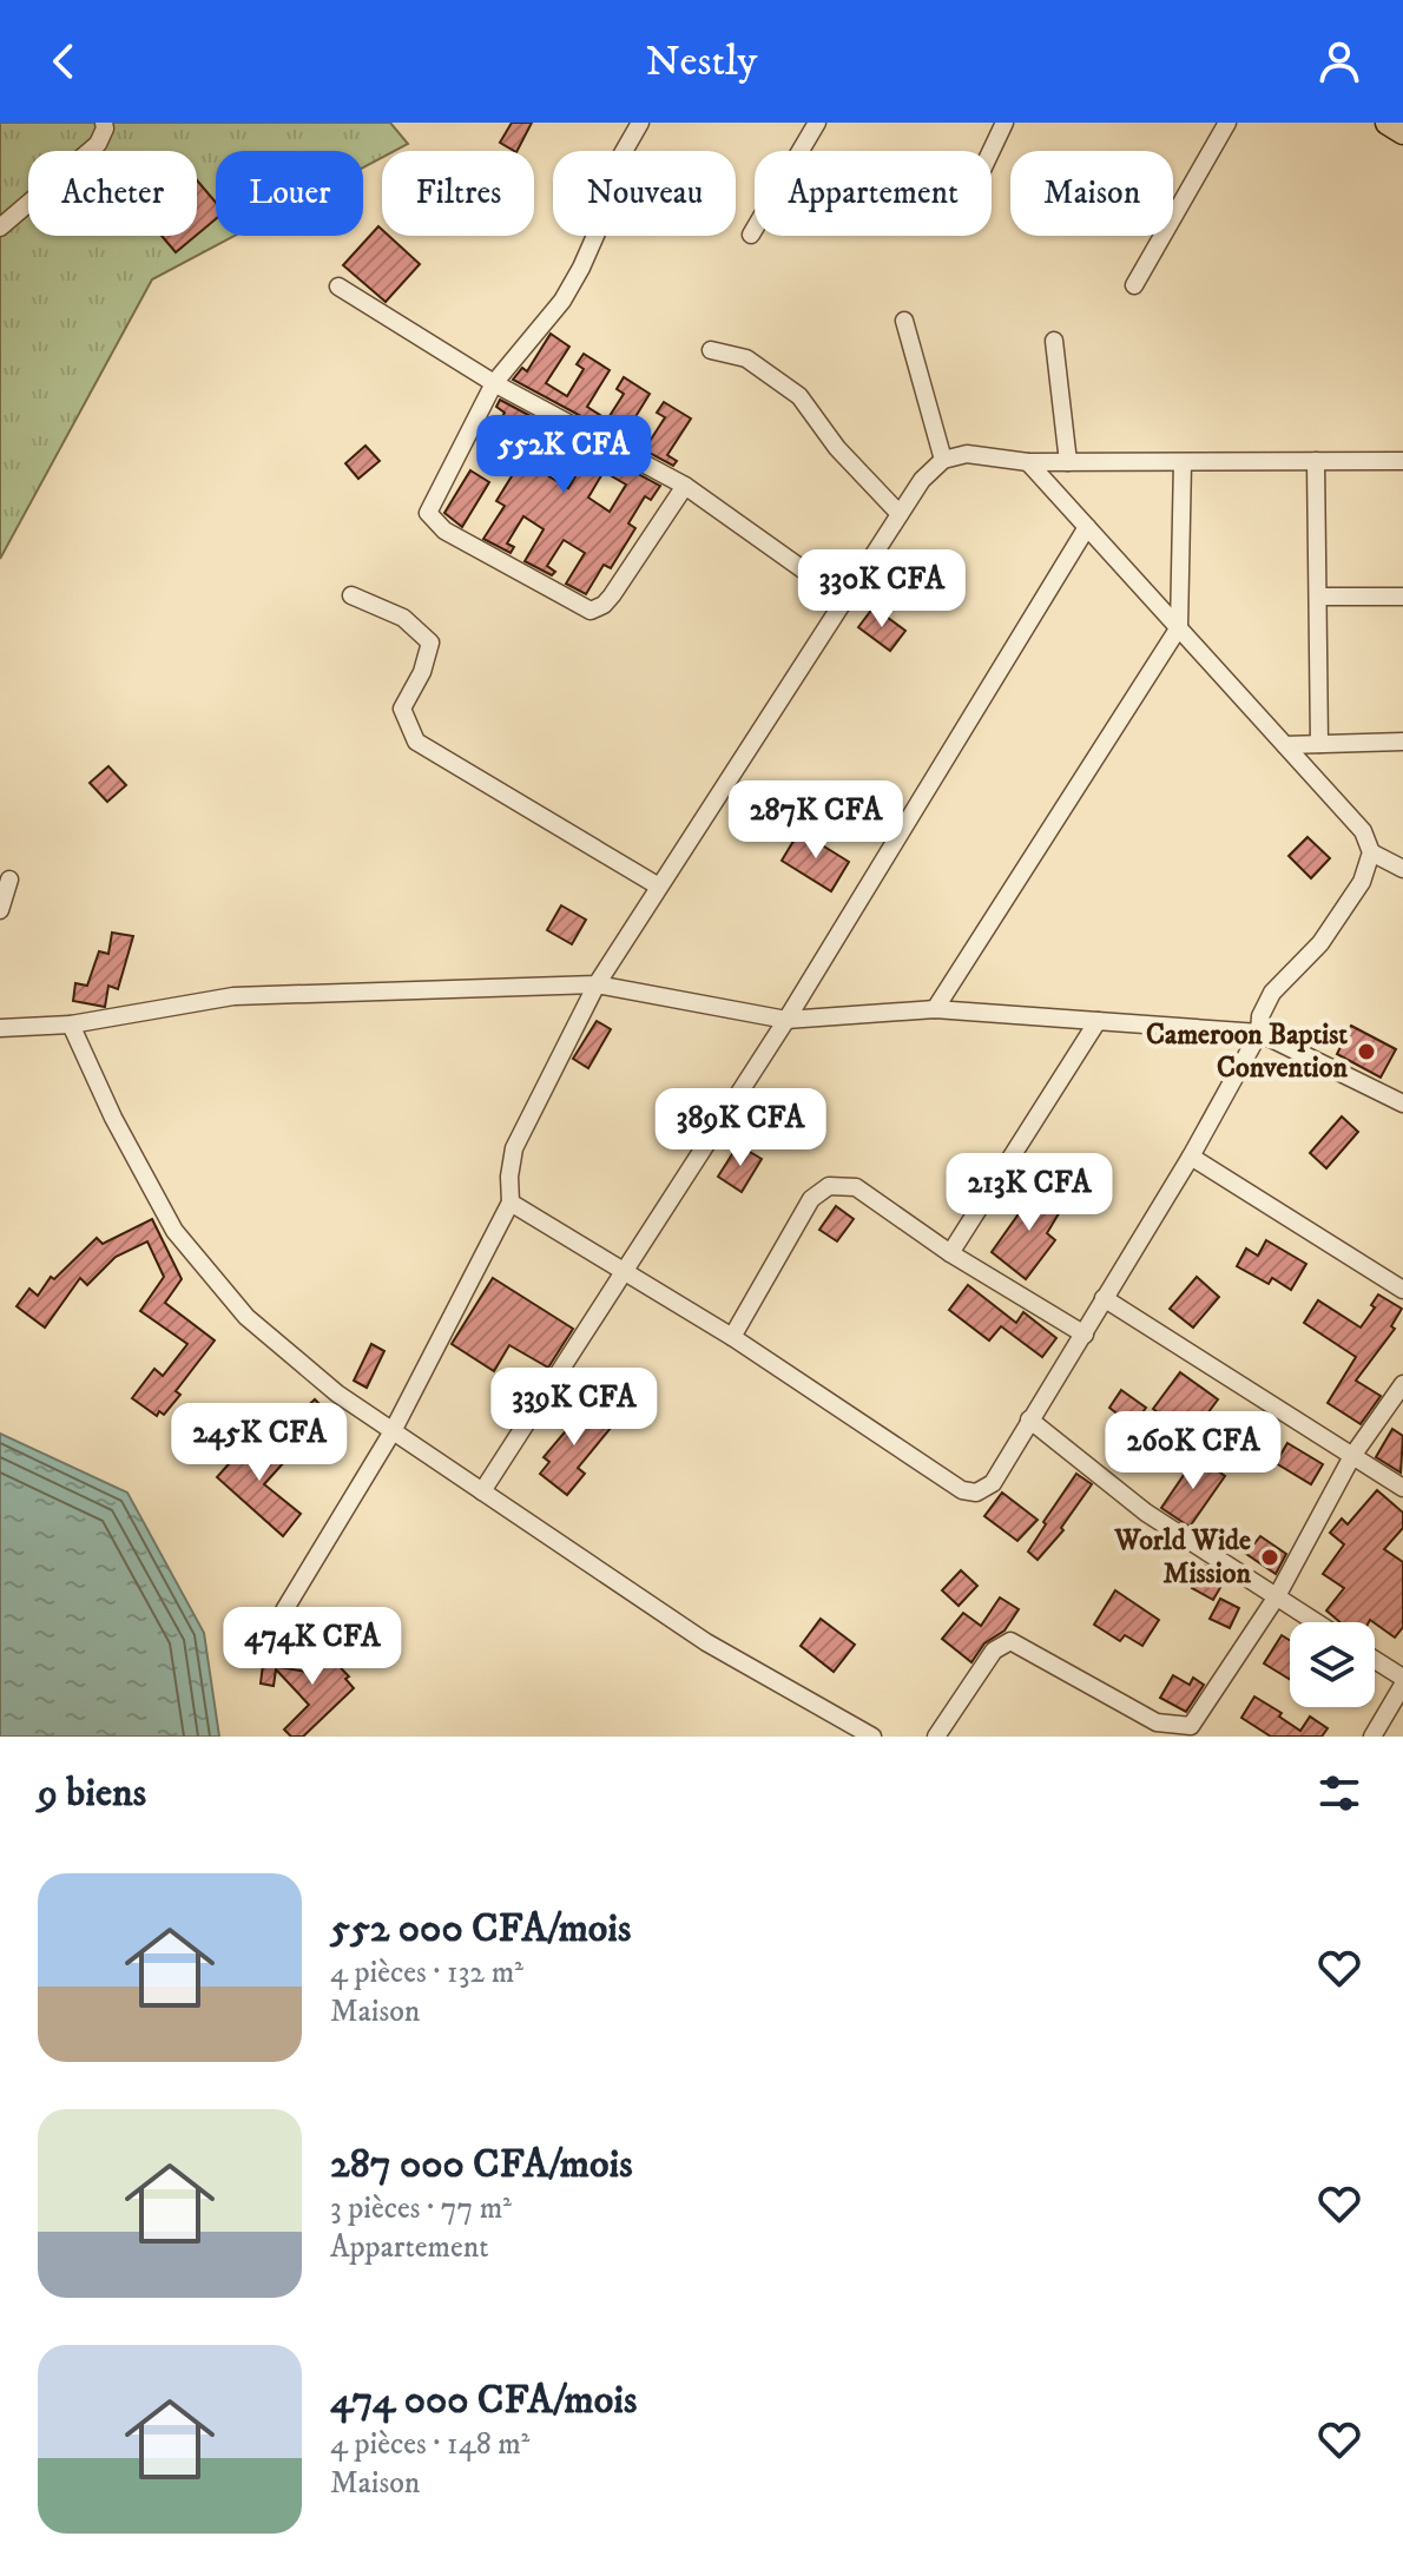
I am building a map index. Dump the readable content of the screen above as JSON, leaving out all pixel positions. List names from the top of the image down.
{
  "places": ["Cameroon Baptist Convention", "World Wide Mission"],
  "page": {
    "header": "Nestly",
    "chip": [
      "Acheter",
      "Louer",
      "Filtres",
      "Nouveau",
      "Appartement",
      "Maison"
    ],
    "price": [
      "552K CFA",
      "330K CFA",
      "287K CFA",
      "389K CFA",
      "213K CFA",
      "339K CFA",
      "245K CFA",
      "260K CFA",
      "474K CFA"
    ],
    "heading": "9 biens",
    "list": [
      {
        "name": "552 000 CFA/mois",
        "note": "4 pièces · 132 m² · Maison"
      },
      {
        "name": "287 000 CFA/mois",
        "note": "3 pièces · 77 m² · Appartement"
      },
      {
        "name": "474 000 CFA/mois",
        "note": "4 pièces · 148 m² · Maison"
      }
    ]
  }
}
